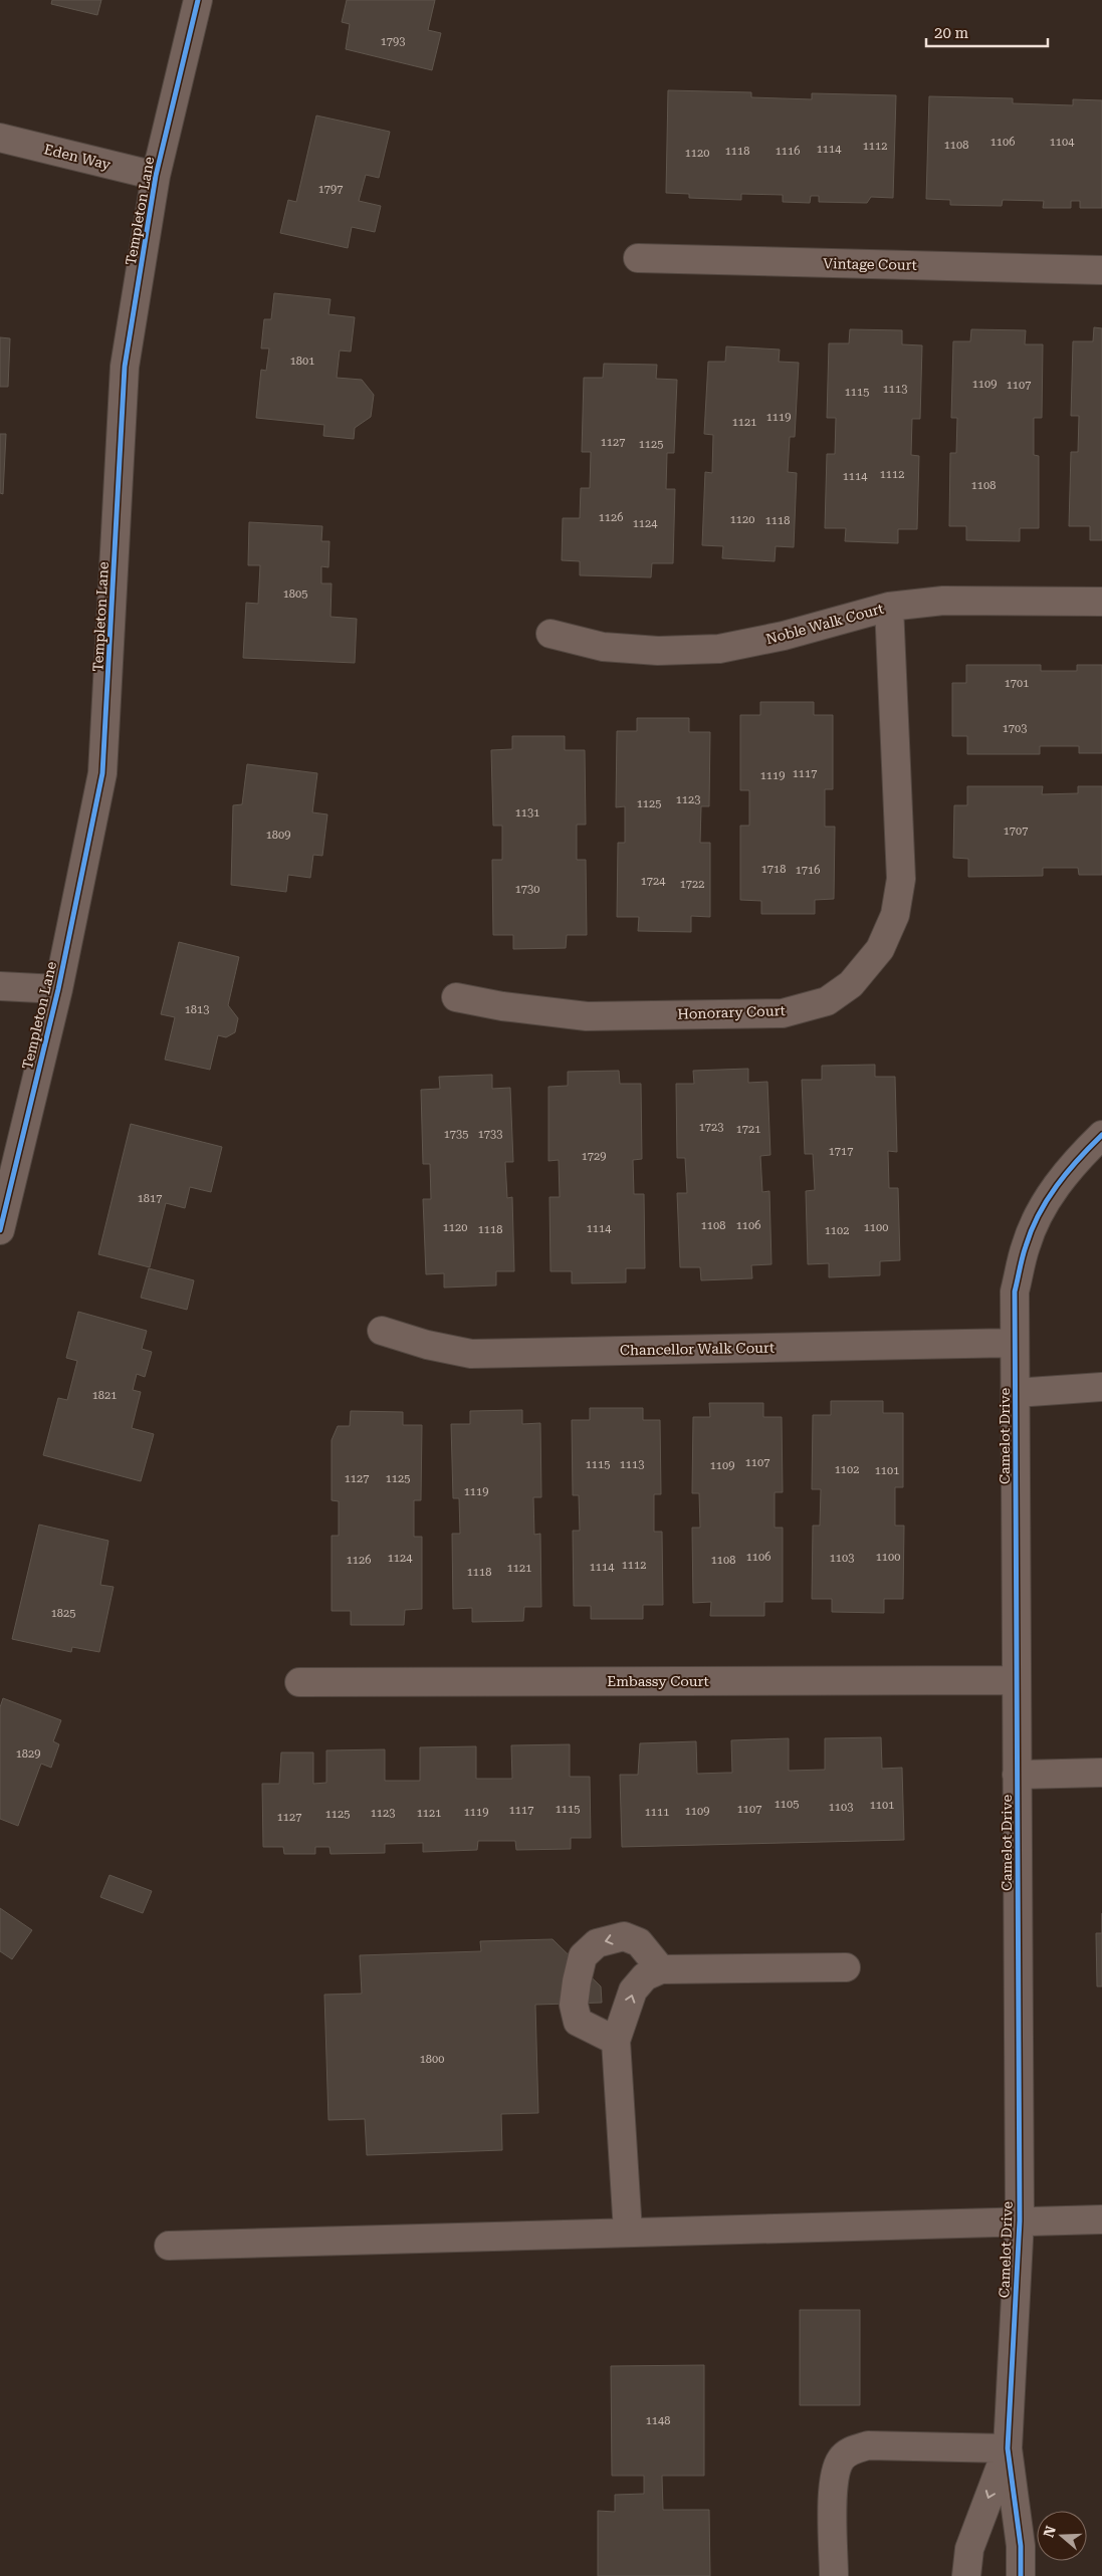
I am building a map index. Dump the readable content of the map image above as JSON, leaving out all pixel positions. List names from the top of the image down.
{
  "streets": {
    "street": [
      "Eden Way",
      "Templeton Lane",
      "Vintage Court",
      "Noble Walk Court",
      "Honorary Court",
      "Chancellor Walk Court",
      "Camelot Drive",
      "Embassy Court"
    ]
  },
  "crossings": [
    ["Eden Way", "Templeton Lane"],
    ["Noble Walk Court", "Honorary Court"],
    ["Chancellor Walk Court", "Camelot Drive"],
    ["Camelot Drive", "Embassy Court"]
  ],
  "house_numbers": [
    "1793",
    "1106",
    "1104",
    "1108",
    "1112",
    "1114",
    "1118",
    "1116",
    "1120",
    "1797",
    "1801",
    "1109",
    "1107",
    "1113",
    "1115",
    "1119",
    "1121",
    "1127",
    "1125",
    "1112",
    "1114",
    "1108",
    "1126",
    "1120",
    "1118",
    "1124",
    "1805",
    "1701",
    "1703",
    "1117",
    "1119",
    "1123",
    "1125",
    "1131",
    "1707",
    "1809",
    "1718",
    "1716",
    "1724",
    "1722",
    "1730",
    "1813",
    "1723",
    "1721",
    "1735",
    "1733",
    "1717",
    "1729",
    "1817",
    "1108",
    "1106",
    "1120",
    "1100",
    "1114",
    "1118",
    "1102",
    "1821",
    "1107",
    "1115",
    "1113",
    "1109",
    "1102",
    "1101",
    "1127",
    "1125",
    "1119",
    "1106",
    "1100",
    "1124",
    "1103",
    "1126",
    "1108",
    "1112",
    "1114",
    "1121",
    "1118",
    "1825",
    "1829",
    "1105",
    "1101",
    "1103",
    "1115",
    "1107",
    "1117",
    "1109",
    "1119",
    "1111",
    "1123",
    "1121",
    "1125",
    "1127",
    "1800",
    "1148"
  ],
  "scale_bar": "20 m",
  "north": "left"
}
